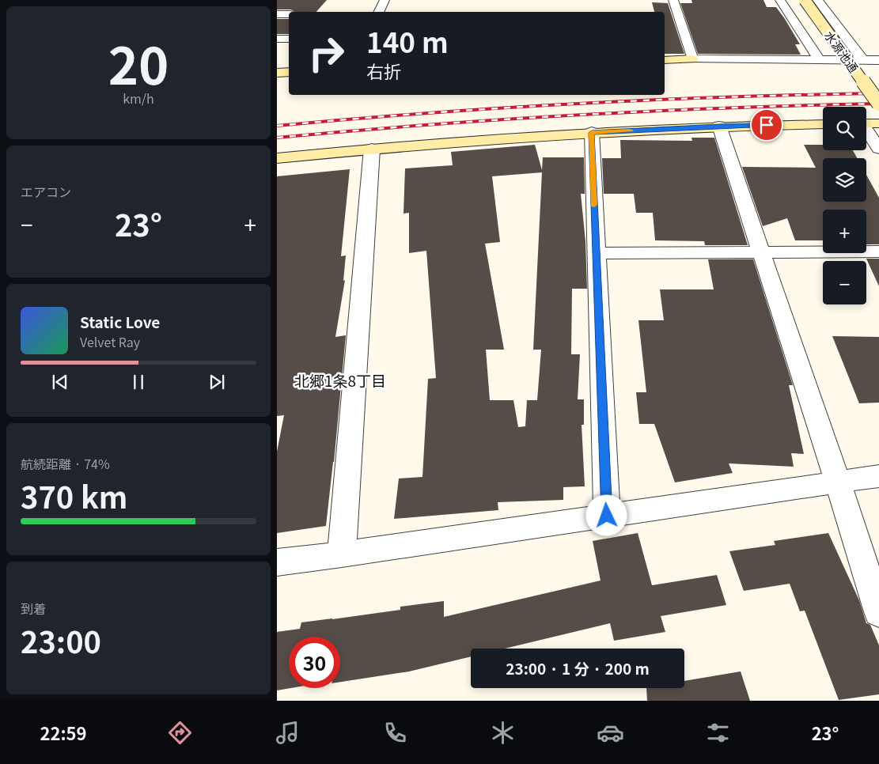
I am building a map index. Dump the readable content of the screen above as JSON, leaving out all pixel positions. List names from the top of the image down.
{
  "streets": {
    "street": ["水源池通"]
  },
  "districts": ["北郷1条8丁目"],
  "page": {
    "tile": [
      ["20", "km/h"],
      "エアコン",
      ["航続距離 · 74%", "370 km"],
      ["到着", "23:00"]
    ],
    "turn": ["140 m", "右折"],
    "map_buttons": ["+", "−"],
    "heat": ["−", "23°", "+"],
    "song": ["Static Love", "Velvet Ray"],
    "limit": "30",
    "trip": "23:00 · 1 分 · 200 m",
    "tabs": ["22:59", "23°"]
  }
}
